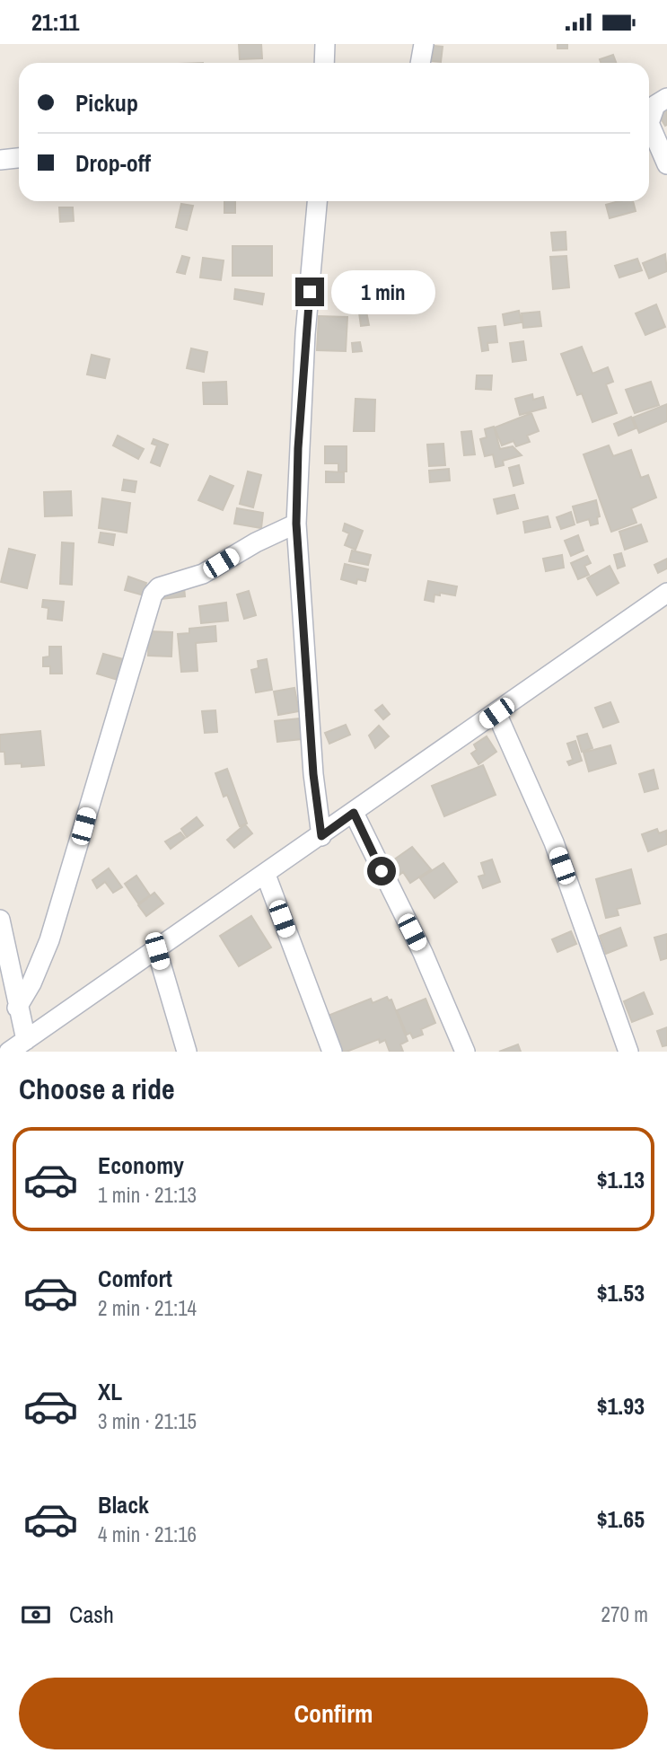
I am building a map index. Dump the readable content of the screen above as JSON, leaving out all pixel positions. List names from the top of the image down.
{
  "page": {
    "status": "21:11",
    "banner": ["Pickup", "Drop-off"],
    "bubble": "1 min",
    "heading": "Choose a ride",
    "list": [
      {
        "name": "Economy",
        "note": "1 min · 21:13",
        "value": "$1.13"
      },
      {
        "name": "Comfort",
        "note": "2 min · 21:14",
        "value": "$1.53"
      },
      {
        "name": "XL",
        "note": "3 min · 21:15",
        "value": "$1.93"
      },
      {
        "name": "Black",
        "note": "4 min · 21:16",
        "value": "$1.65"
      }
    ],
    "pay": ["Cash", "270 m"],
    "buttons": "Confirm"
  }
}
